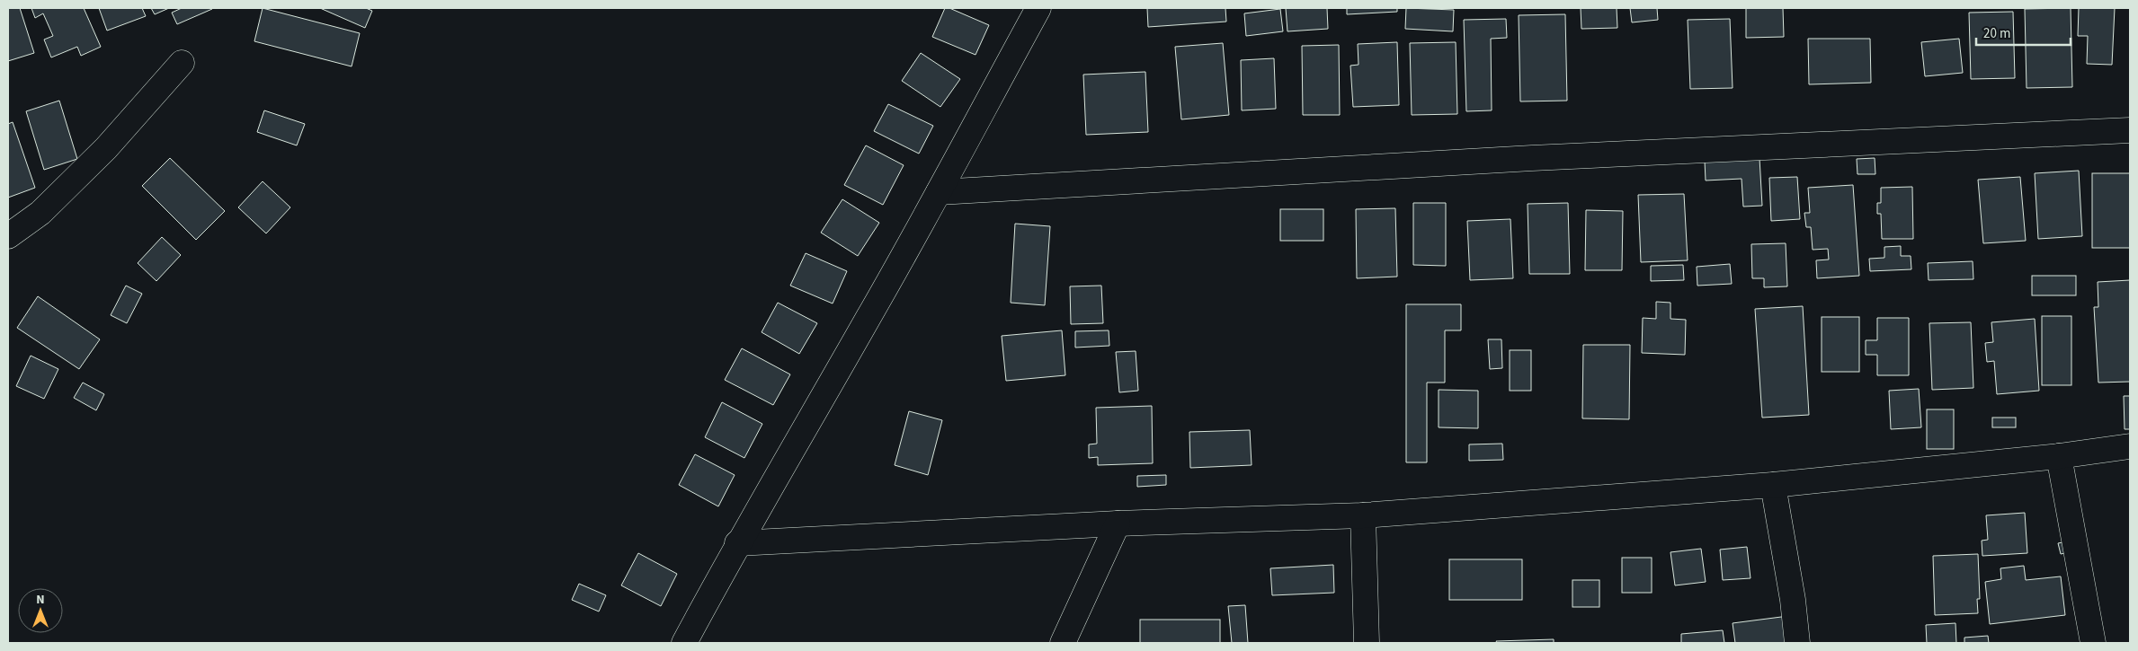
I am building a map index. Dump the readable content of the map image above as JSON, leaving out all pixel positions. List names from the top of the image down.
{
  "scale_bar": "20 m",
  "north": "top"
}
